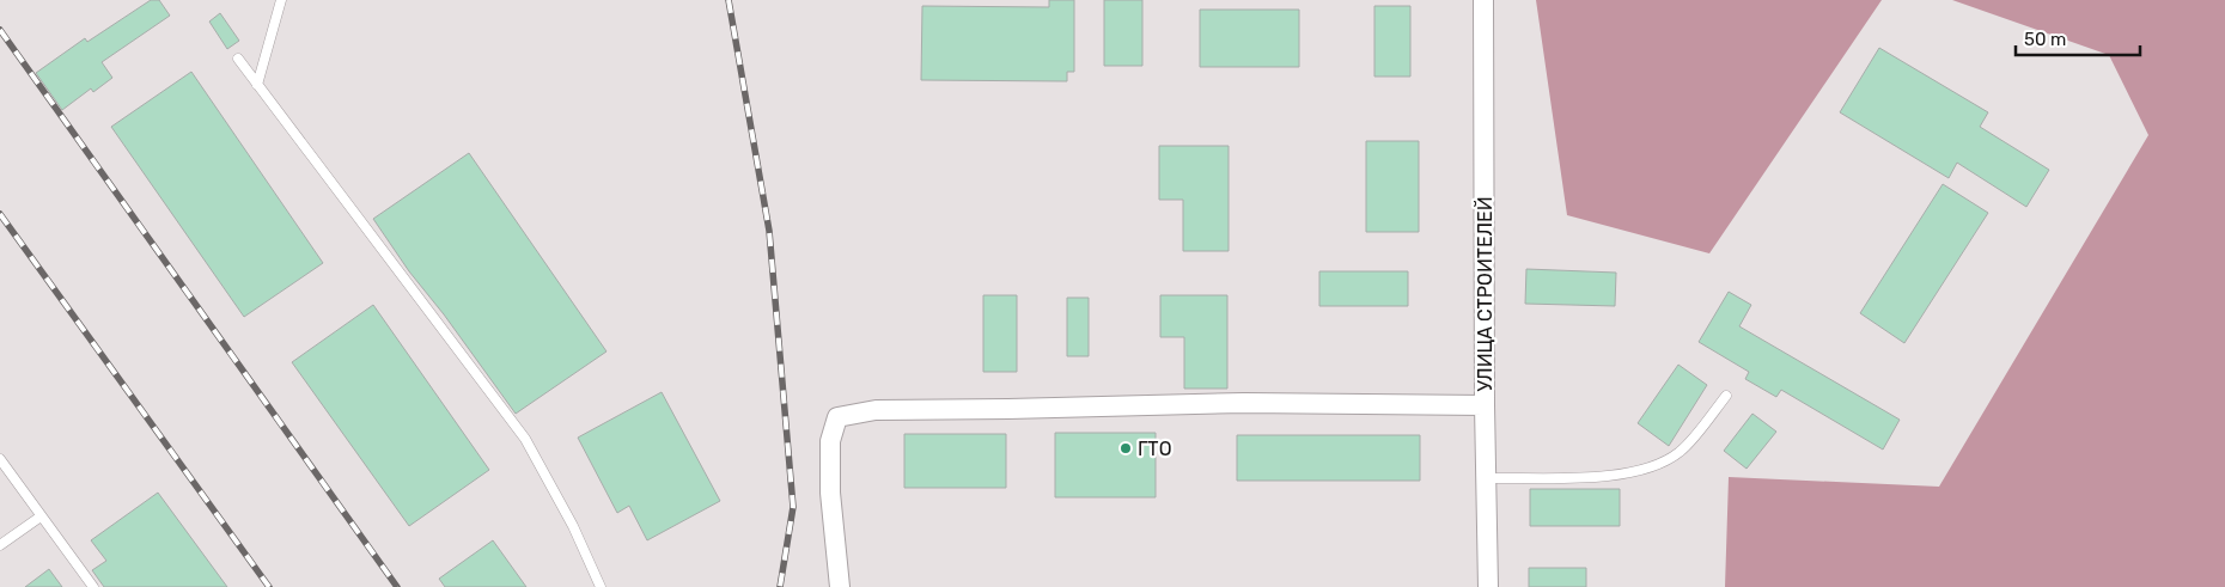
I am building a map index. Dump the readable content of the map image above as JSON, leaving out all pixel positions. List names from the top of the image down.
{
  "streets": {
    "street": ["УЛИЦА СТРОИТЕЛЕЙ"]
  },
  "places": ["ГТО"],
  "scale_bar": "50 m"
}
